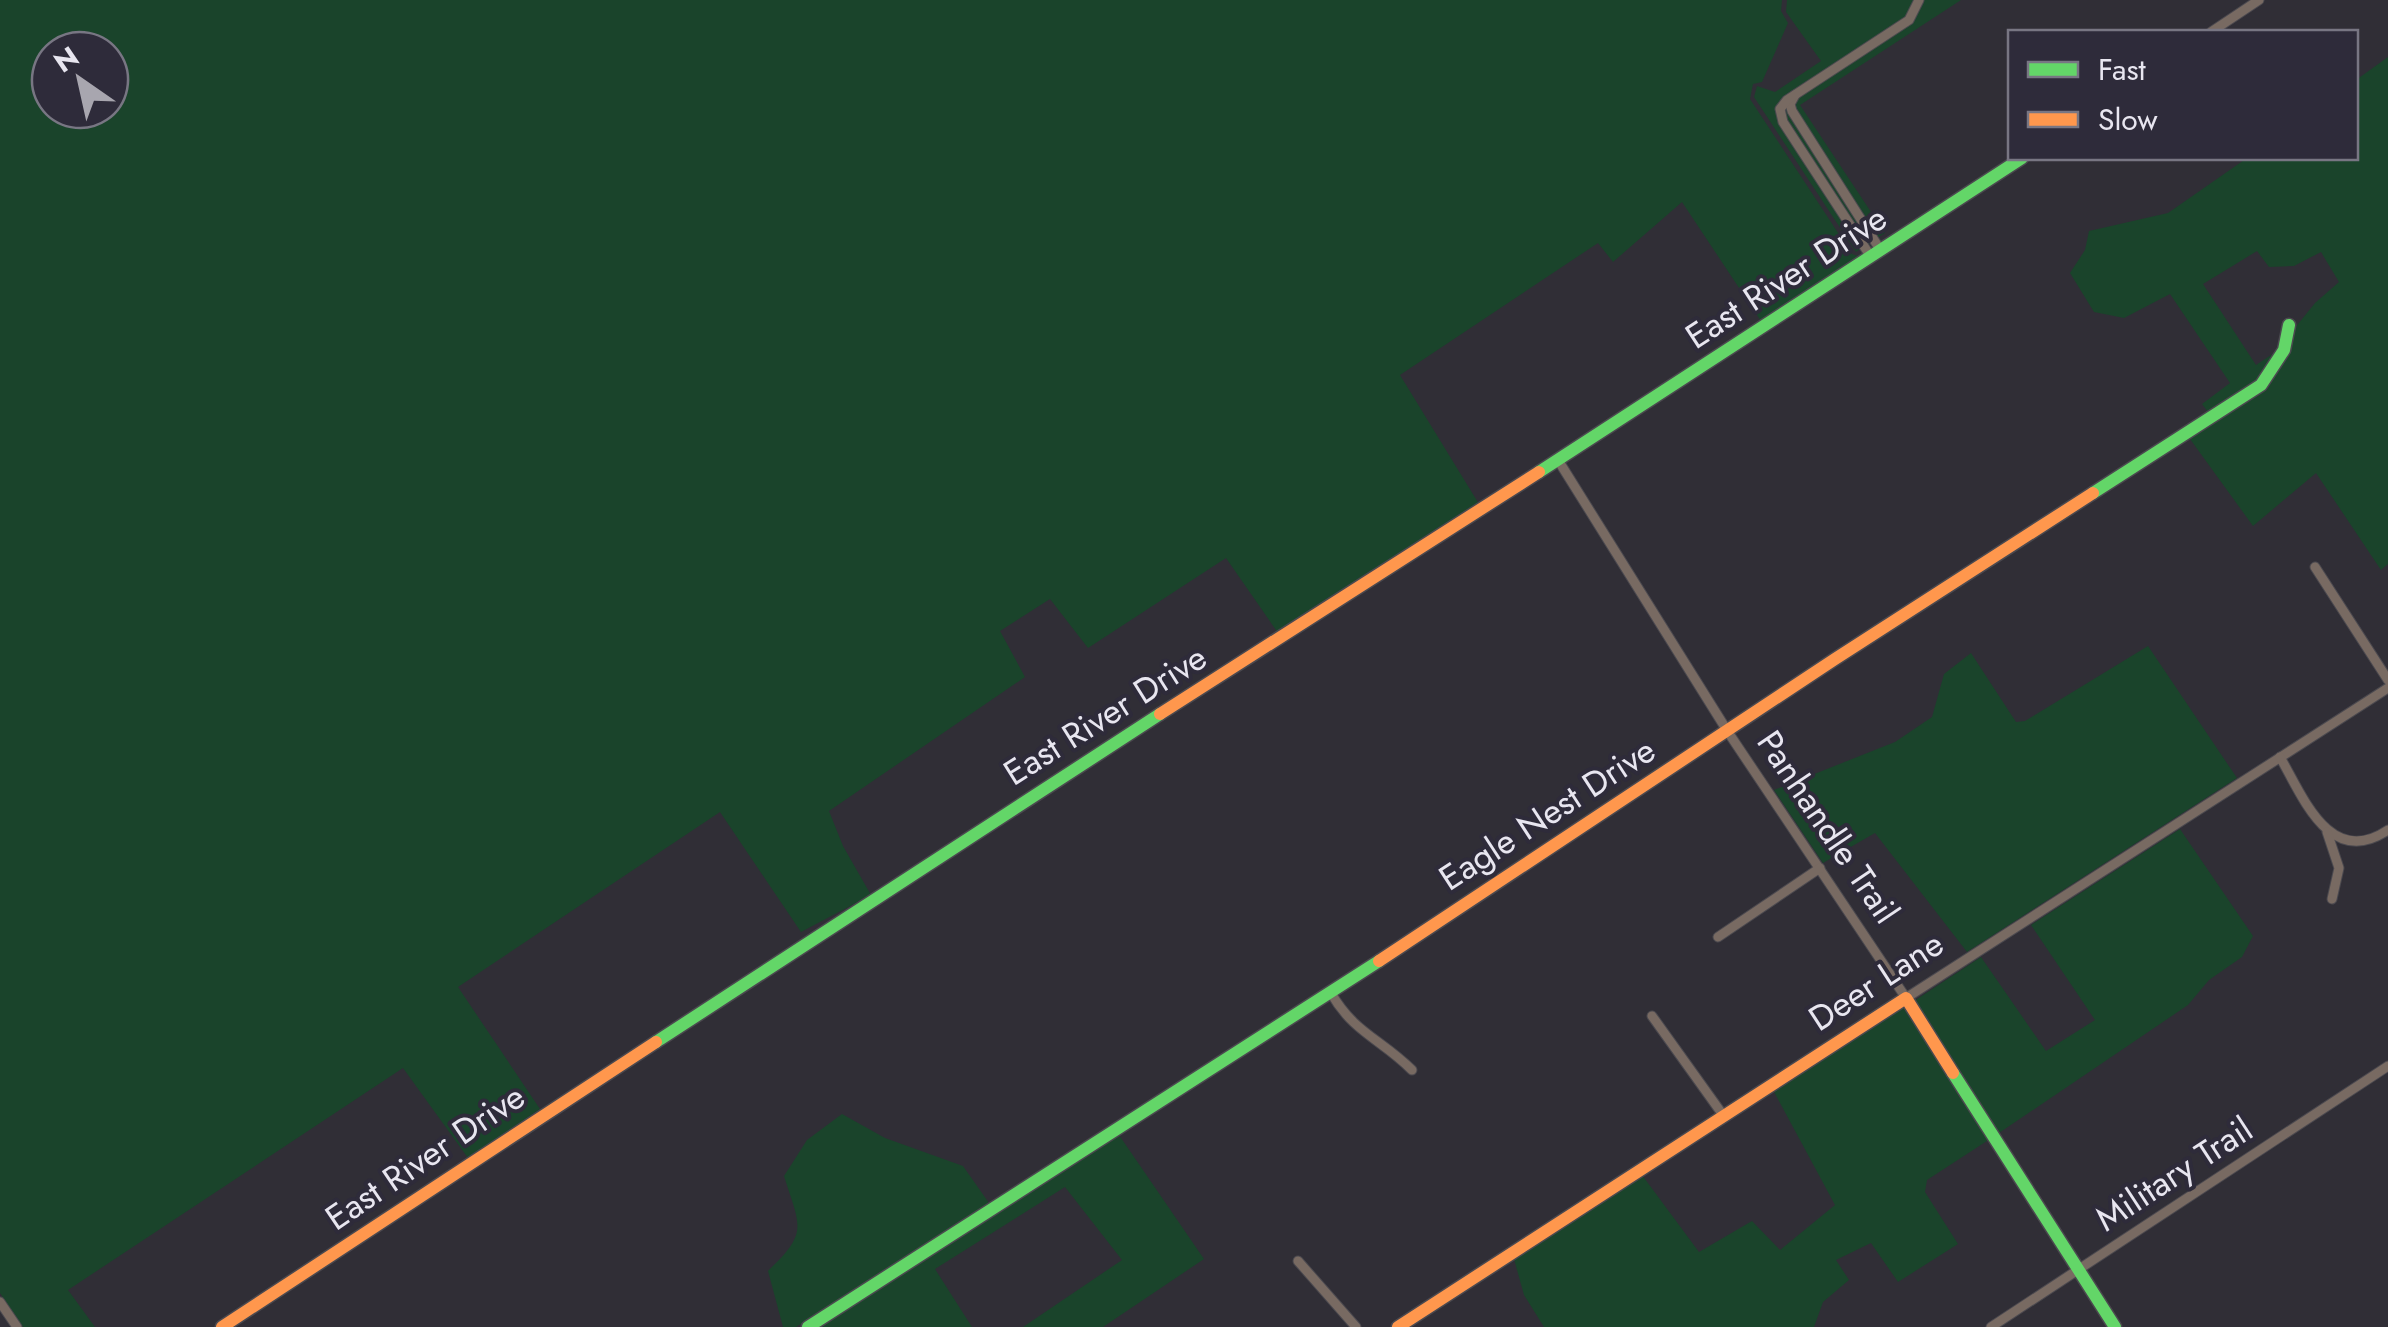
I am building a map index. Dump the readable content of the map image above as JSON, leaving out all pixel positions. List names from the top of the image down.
{
  "streets": {
    "street": [
      "East River Drive",
      "Eagle Nest Drive",
      "Panhandle Trail",
      "Deer Lane",
      "Military Trail"
    ]
  },
  "crossings": [
    ["East River Drive", "Panhandle Trail"],
    ["Eagle Nest Drive", "Panhandle Trail"],
    ["Panhandle Trail", "Deer Lane"],
    ["Panhandle Trail", "Military Trail"]
  ],
  "legend": ["Fast", "Slow"],
  "north": "top left"
}
